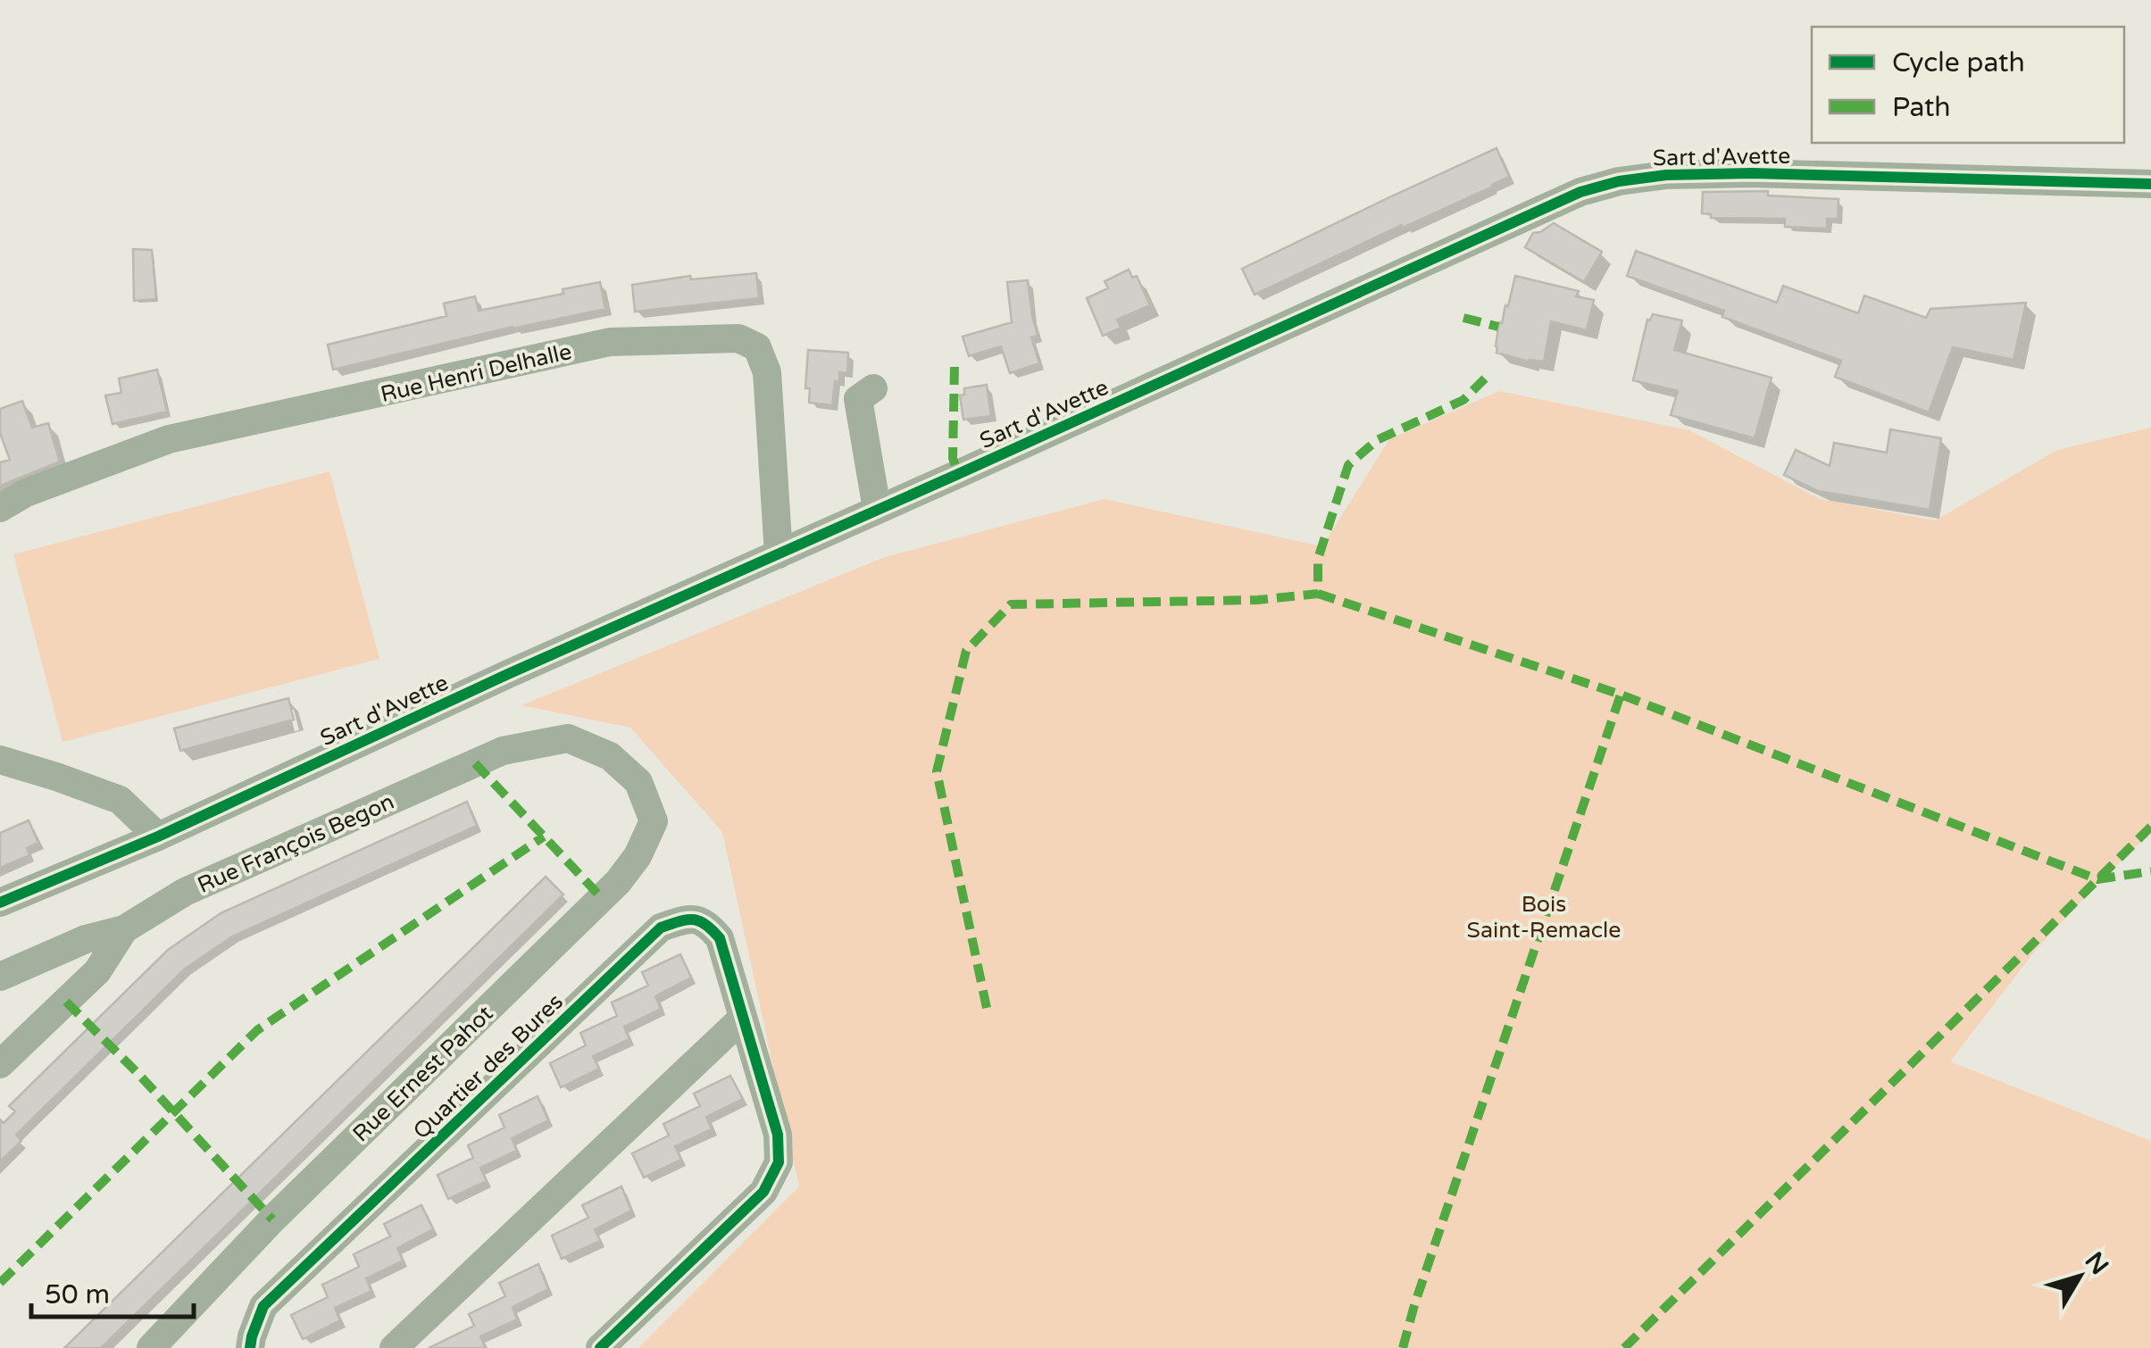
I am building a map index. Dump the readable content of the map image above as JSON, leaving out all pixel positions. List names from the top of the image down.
{
  "streets": {
    "street": [
      "Sart d'Avette",
      "Rue Henri Delhalle",
      "Rue François Begon",
      "Quartier des Bures",
      "Rue Ernest Pahot"
    ]
  },
  "crossings": [
    ["Sart d'Avette", "Rue Henri Delhalle"],
    ["Rue François Begon", "Rue Ernest Pahot"]
  ],
  "parks": ["Bois Saint-Remacle"],
  "legend": ["Cycle path", "Path"],
  "scale_bar": "50 m",
  "north": "top right"
}
